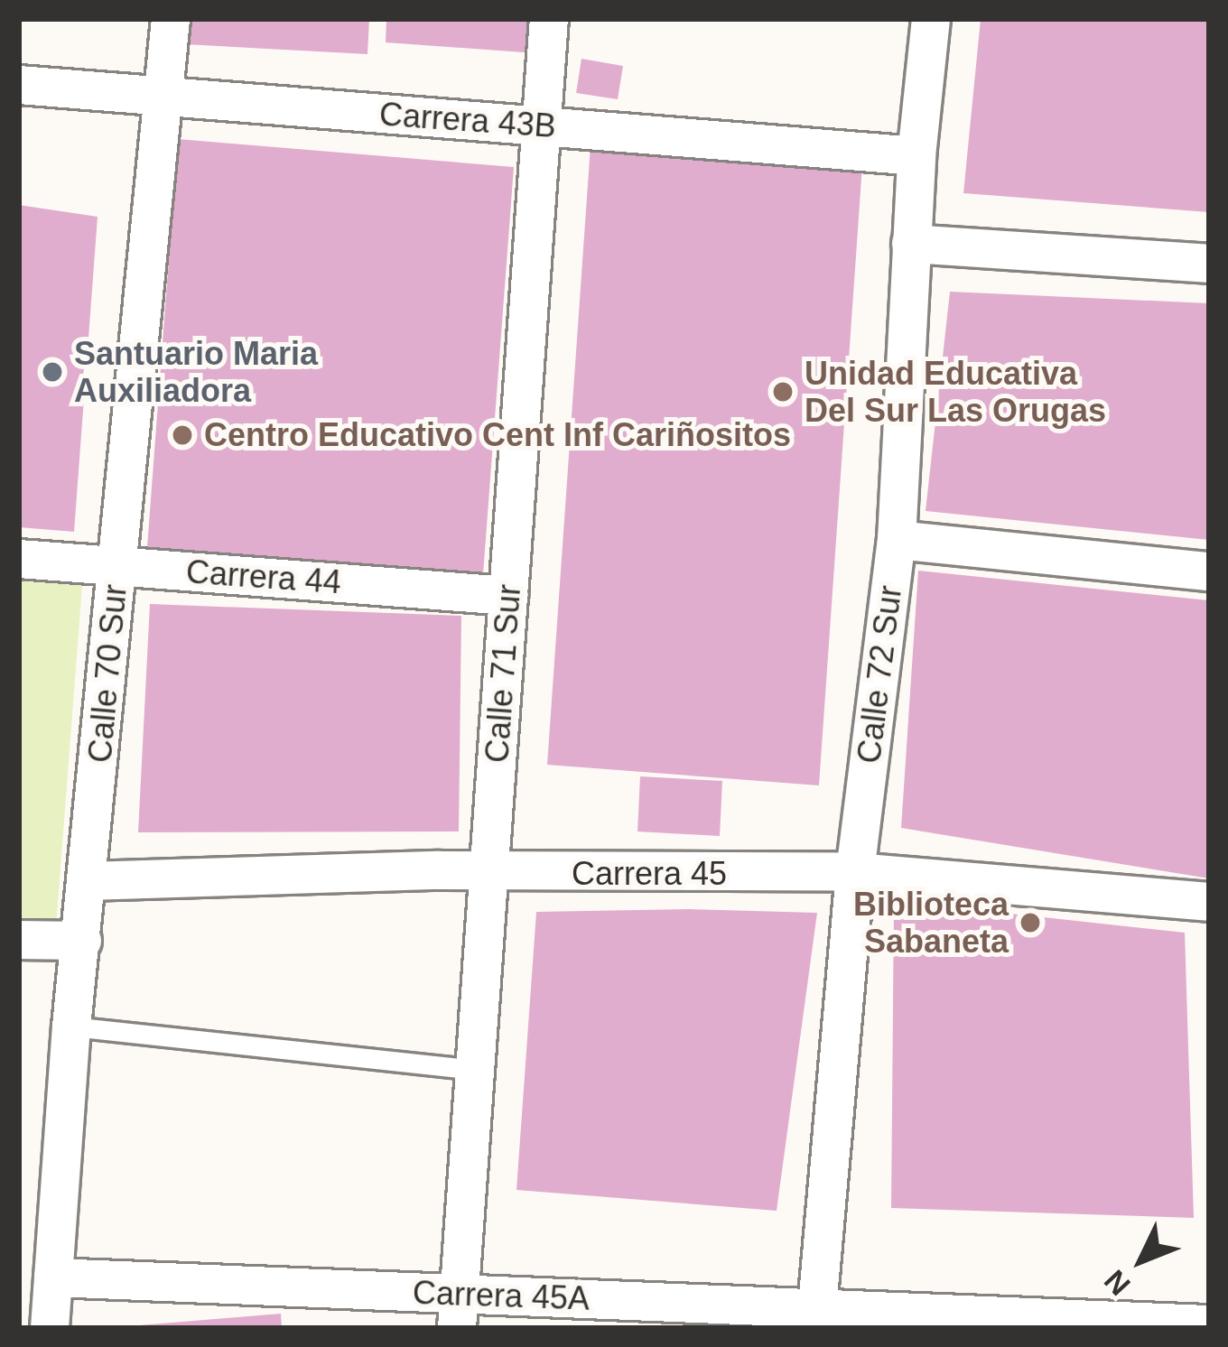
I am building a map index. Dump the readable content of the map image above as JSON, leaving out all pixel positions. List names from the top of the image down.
{
  "streets": {
    "street": [
      "Carrera 43B",
      "Carrera 44",
      "Calle 70 Sur",
      "Calle 71 Sur",
      "Calle 72 Sur",
      "Carrera 45",
      "Carrera 45A"
    ]
  },
  "crossings": [
    ["Carrera 43B", "Calle 70 Sur"],
    ["Carrera 43B", "Calle 71 Sur"],
    ["Carrera 43B", "Calle 72 Sur"],
    ["Carrera 44", "Calle 70 Sur"],
    ["Carrera 44", "Calle 71 Sur"],
    ["Calle 70 Sur", "Carrera 45"],
    ["Calle 70 Sur", "Carrera 45A"],
    ["Calle 71 Sur", "Carrera 45"],
    ["Calle 71 Sur", "Carrera 45A"],
    ["Calle 72 Sur", "Carrera 45"],
    ["Calle 72 Sur", "Carrera 45A"]
  ],
  "places": [
    "Santuario Maria Auxiliadora",
    "Unidad Educativa Del Sur Las Orugas",
    "Centro Educativo Cent Inf Cariñositos",
    "Biblioteca Sabaneta"
  ],
  "north": "bottom left"
}
